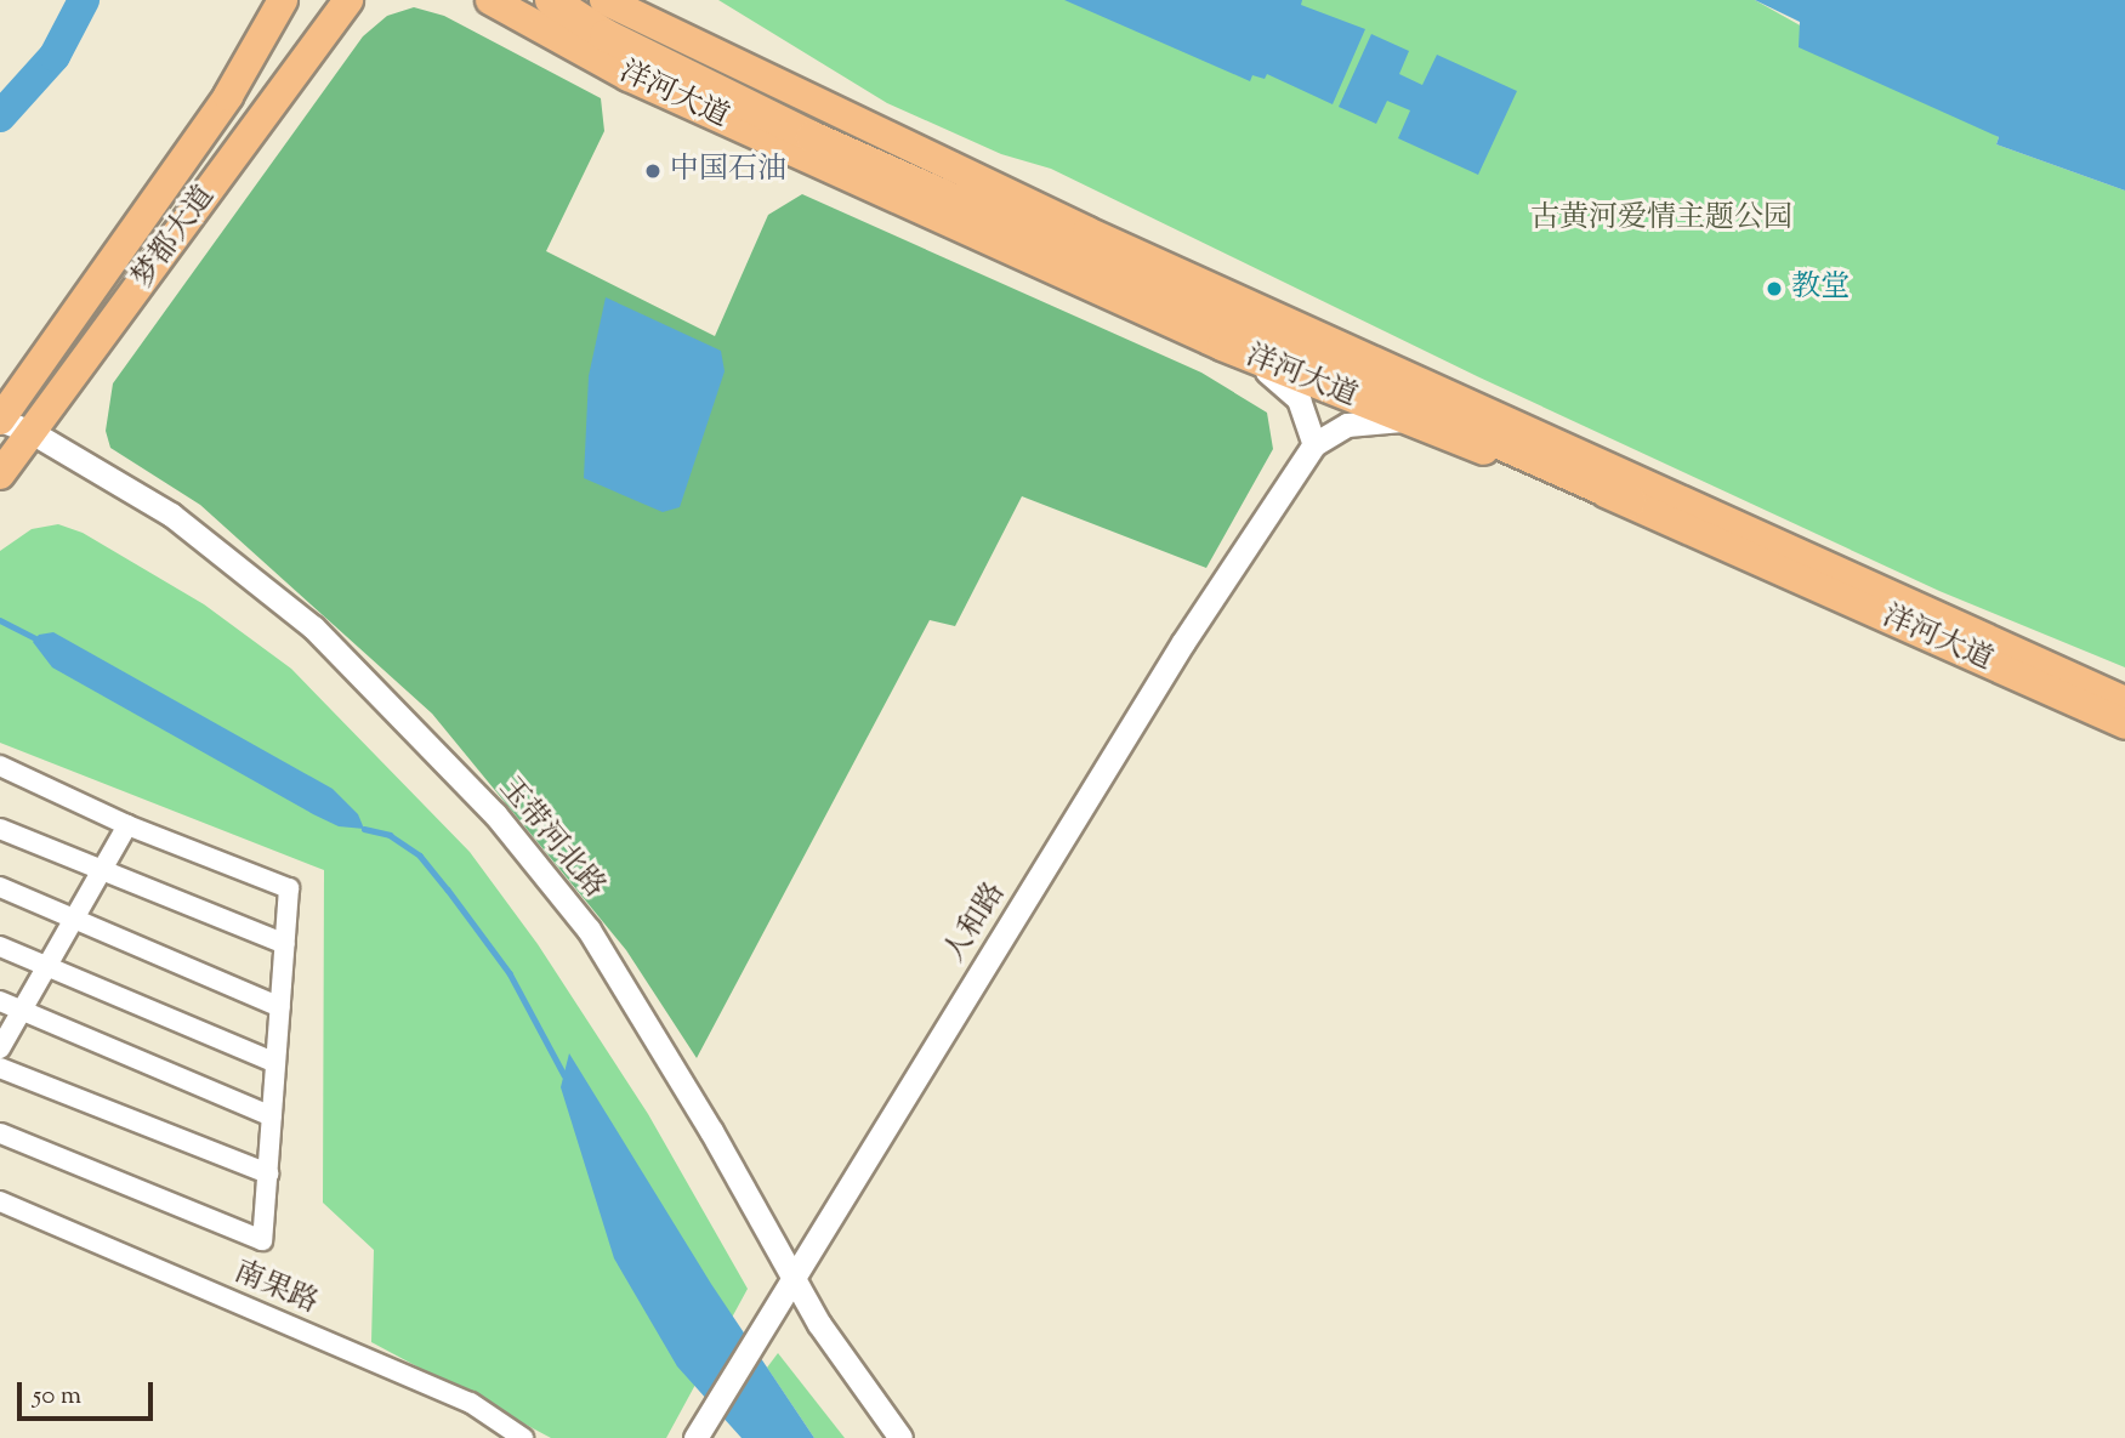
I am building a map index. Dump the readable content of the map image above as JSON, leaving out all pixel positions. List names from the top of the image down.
{
  "streets": {
    "main road": ["洋河大道", "梦都大道"],
    "street": ["玉带河北路", "人和路", "南果路"]
  },
  "crossings": [
    ["梦都大道", "玉带河北路"],
    ["玉带河北路", "人和路"]
  ],
  "parks": ["古黄河爱情主题公园"],
  "places": ["中国石油", "教堂"],
  "scale_bar": "50 m"
}
